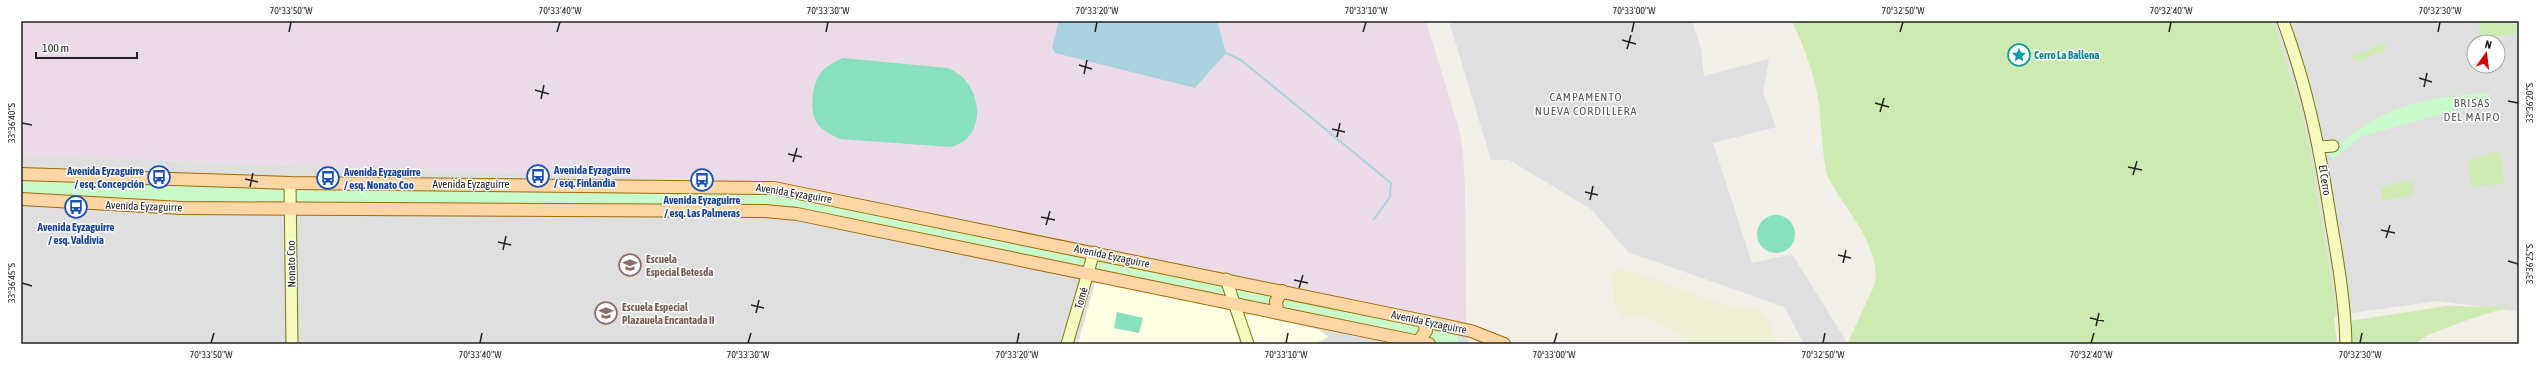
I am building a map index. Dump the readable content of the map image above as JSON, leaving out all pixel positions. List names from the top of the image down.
{
  "streets": {
    "main road": ["Avenida Eyzaguirre"],
    "street": ["El Cerro", "Nonato Coo", "Tomé"]
  },
  "crossings": [
    ["Avenida Eyzaguirre", "Nonato Coo"],
    ["Avenida Eyzaguirre", "Tomé"]
  ],
  "districts": ["CAMPAMENTO NUEVA CORDILLERA", "BRISAS DEL MAIPO"],
  "places": {
    "place": ["Cerro La Ballena"],
    "bus stop": [
      "Avenida Eyzaguirre / esq. Finlandia",
      "Avenida Eyzaguirre / esq. Concepción",
      "Avenida Eyzaguirre / esq. Nonato Coo",
      "Avenida Eyzaguirre / esq. Las Palmeras",
      "Avenida Eyzaguirre / esq. Valdivia"
    ],
    "school or university": ["Escuela Especial Betesda", "Escuela Especial Plazauela Encantada II"]
  },
  "scale_bar": "100 m",
  "north": "top",
  "coordinates": [
    "70°33'50\"W",
    "70°33'40\"W",
    "70°33'30\"W",
    "70°33'20\"W",
    "70°33'10\"W",
    "70°33'00\"W",
    "70°32'50\"W",
    "70°32'40\"W",
    "70°32'30\"W",
    "33°36'20\"S",
    "33°36'40\"S",
    "33°36'25\"S",
    "33°36'45\"S"
  ]
}
